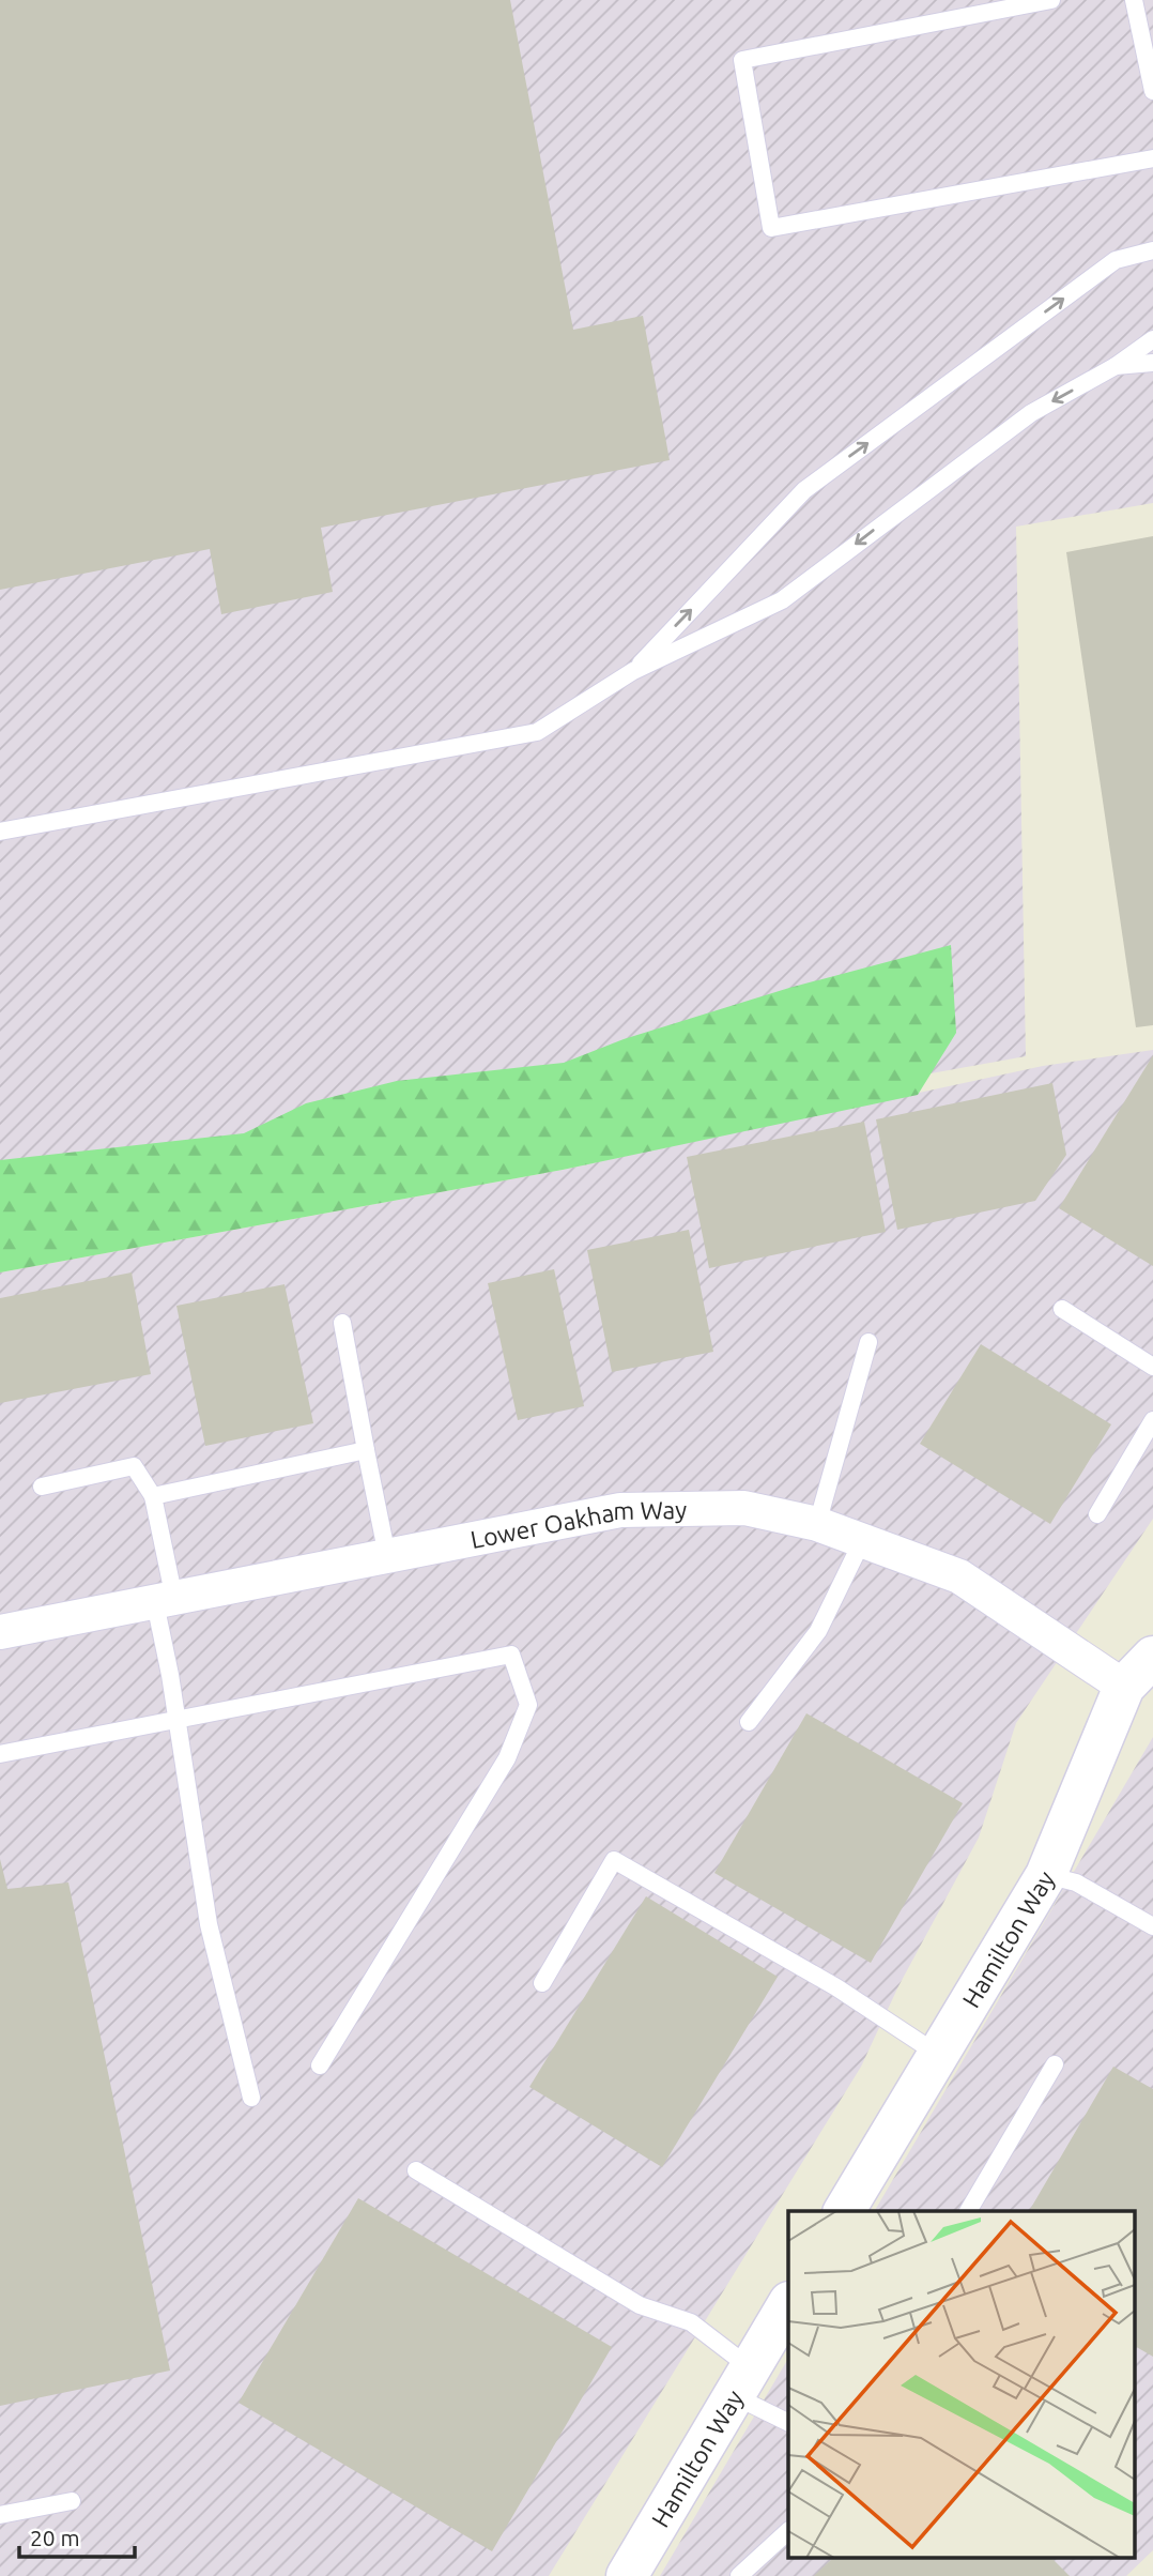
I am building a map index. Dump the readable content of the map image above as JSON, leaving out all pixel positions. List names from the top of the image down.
{
  "streets": {
    "street": ["Lower Oakham Way", "Hamilton Way"]
  },
  "crossings": [
    ["Lower Oakham Way", "Hamilton Way"]
  ],
  "scale_bar": "20 m"
}
